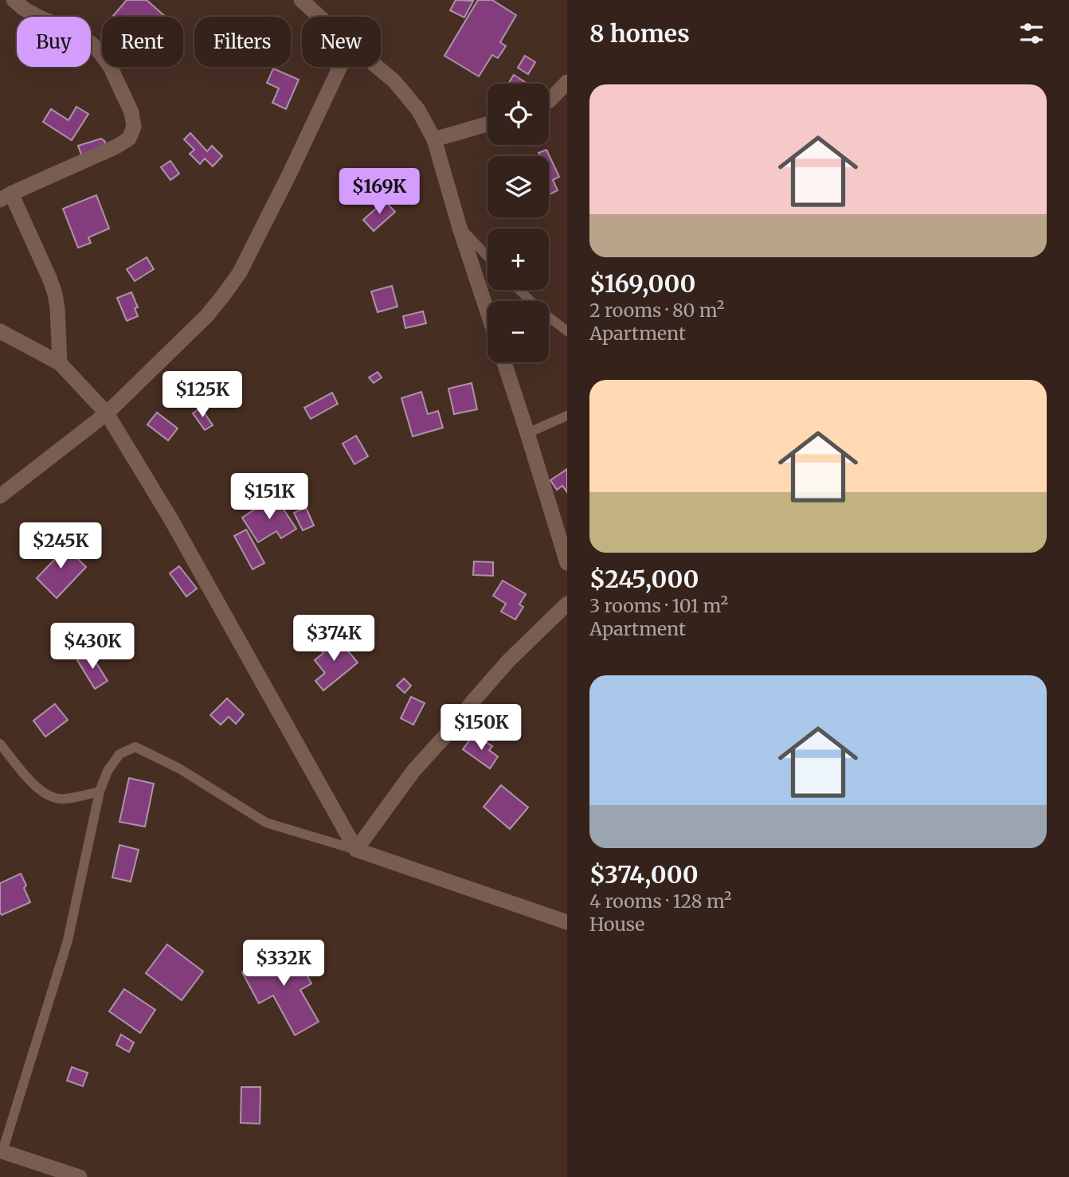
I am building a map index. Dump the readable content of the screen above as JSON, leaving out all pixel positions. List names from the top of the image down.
{
  "page": {
    "heading": "8 homes",
    "chip": [
      "Buy",
      "Rent",
      "Filters",
      "New"
    ],
    "list": [
      {
        "name": "$169,000",
        "note": "2 rooms · 80 m² · Apartment"
      },
      {
        "name": "$245,000",
        "note": "3 rooms · 101 m² · Apartment"
      },
      {
        "name": "$374,000",
        "note": "4 rooms · 128 m² · House"
      }
    ],
    "map_buttons": ["+", "−"],
    "price": [
      "$169K",
      "$125K",
      "$151K",
      "$245K",
      "$374K",
      "$430K",
      "$150K",
      "$332K"
    ]
  }
}
